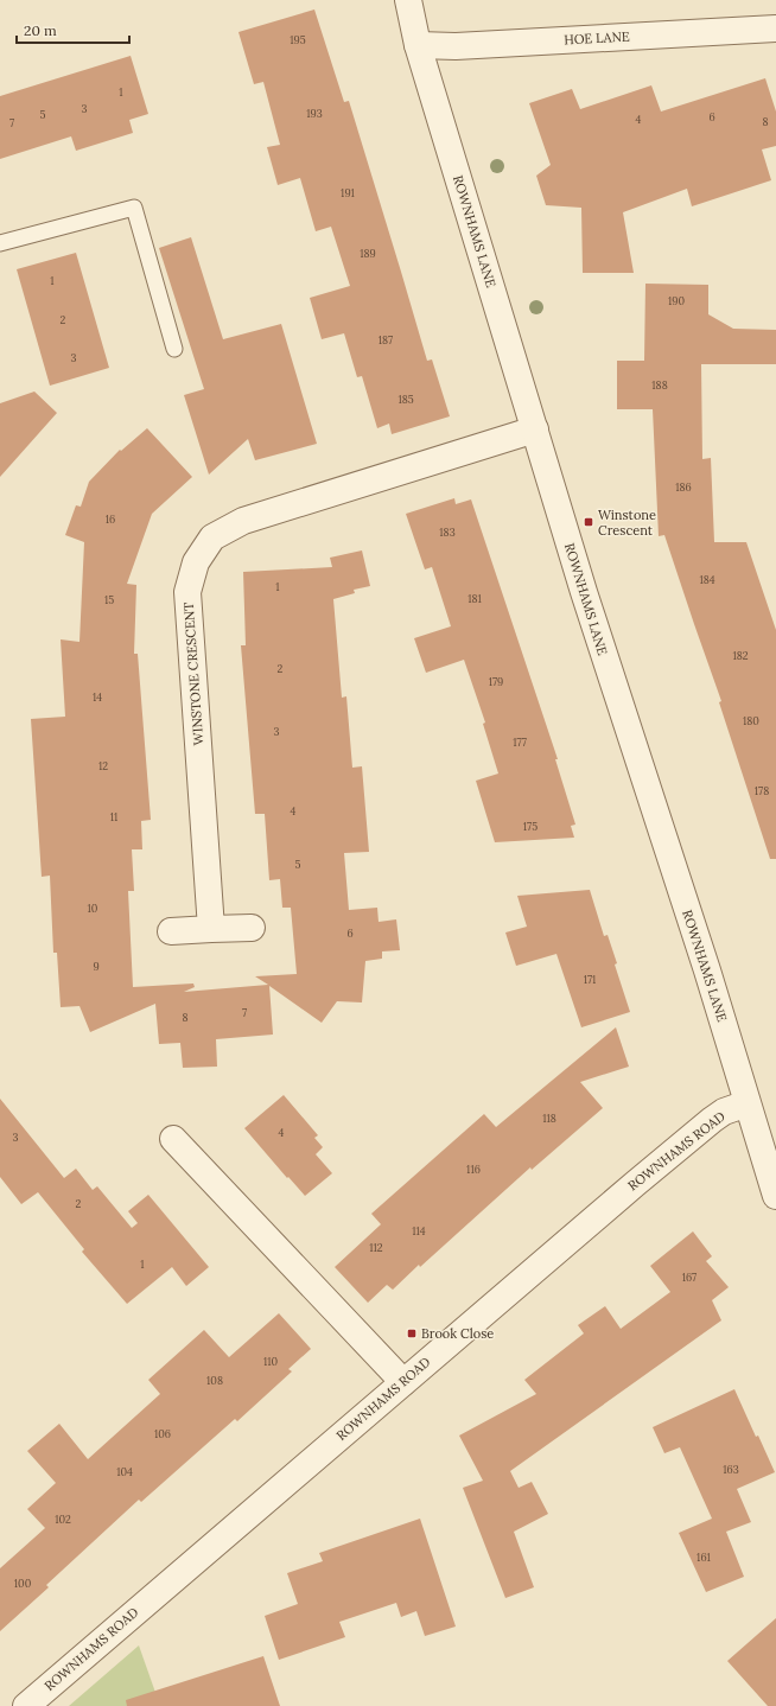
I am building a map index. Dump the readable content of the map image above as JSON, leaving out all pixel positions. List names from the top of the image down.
{
  "streets": {
    "street": [
      "HOE LANE",
      "ROWNHAMS LANE",
      "WINSTONE CRESCENT",
      "ROWNHAMS ROAD"
    ]
  },
  "crossings": [
    ["HOE LANE", "ROWNHAMS LANE"],
    ["ROWNHAMS LANE", "WINSTONE CRESCENT"],
    ["ROWNHAMS LANE", "ROWNHAMS ROAD"]
  ],
  "places": {
    "transit": ["Winstone Crescent", "Brook Close"]
  },
  "house_numbers": [
    "195",
    "1",
    "3",
    "193",
    "5",
    "6",
    "4",
    "8",
    "7",
    "191",
    "189",
    "1",
    "190",
    "2",
    "187",
    "3",
    "188",
    "185",
    "186",
    "16",
    "183",
    "184",
    "1",
    "181",
    "15",
    "182",
    "2",
    "179",
    "14",
    "180",
    "3",
    "177",
    "12",
    "178",
    "4",
    "11",
    "175",
    "5",
    "10",
    "6",
    "9",
    "171",
    "7",
    "8",
    "118",
    "4",
    "3",
    "116",
    "2",
    "114",
    "112",
    "1",
    "167",
    "110",
    "108",
    "106",
    "163",
    "104",
    "102",
    "161",
    "100"
  ],
  "scale_bar": "20 m"
}
